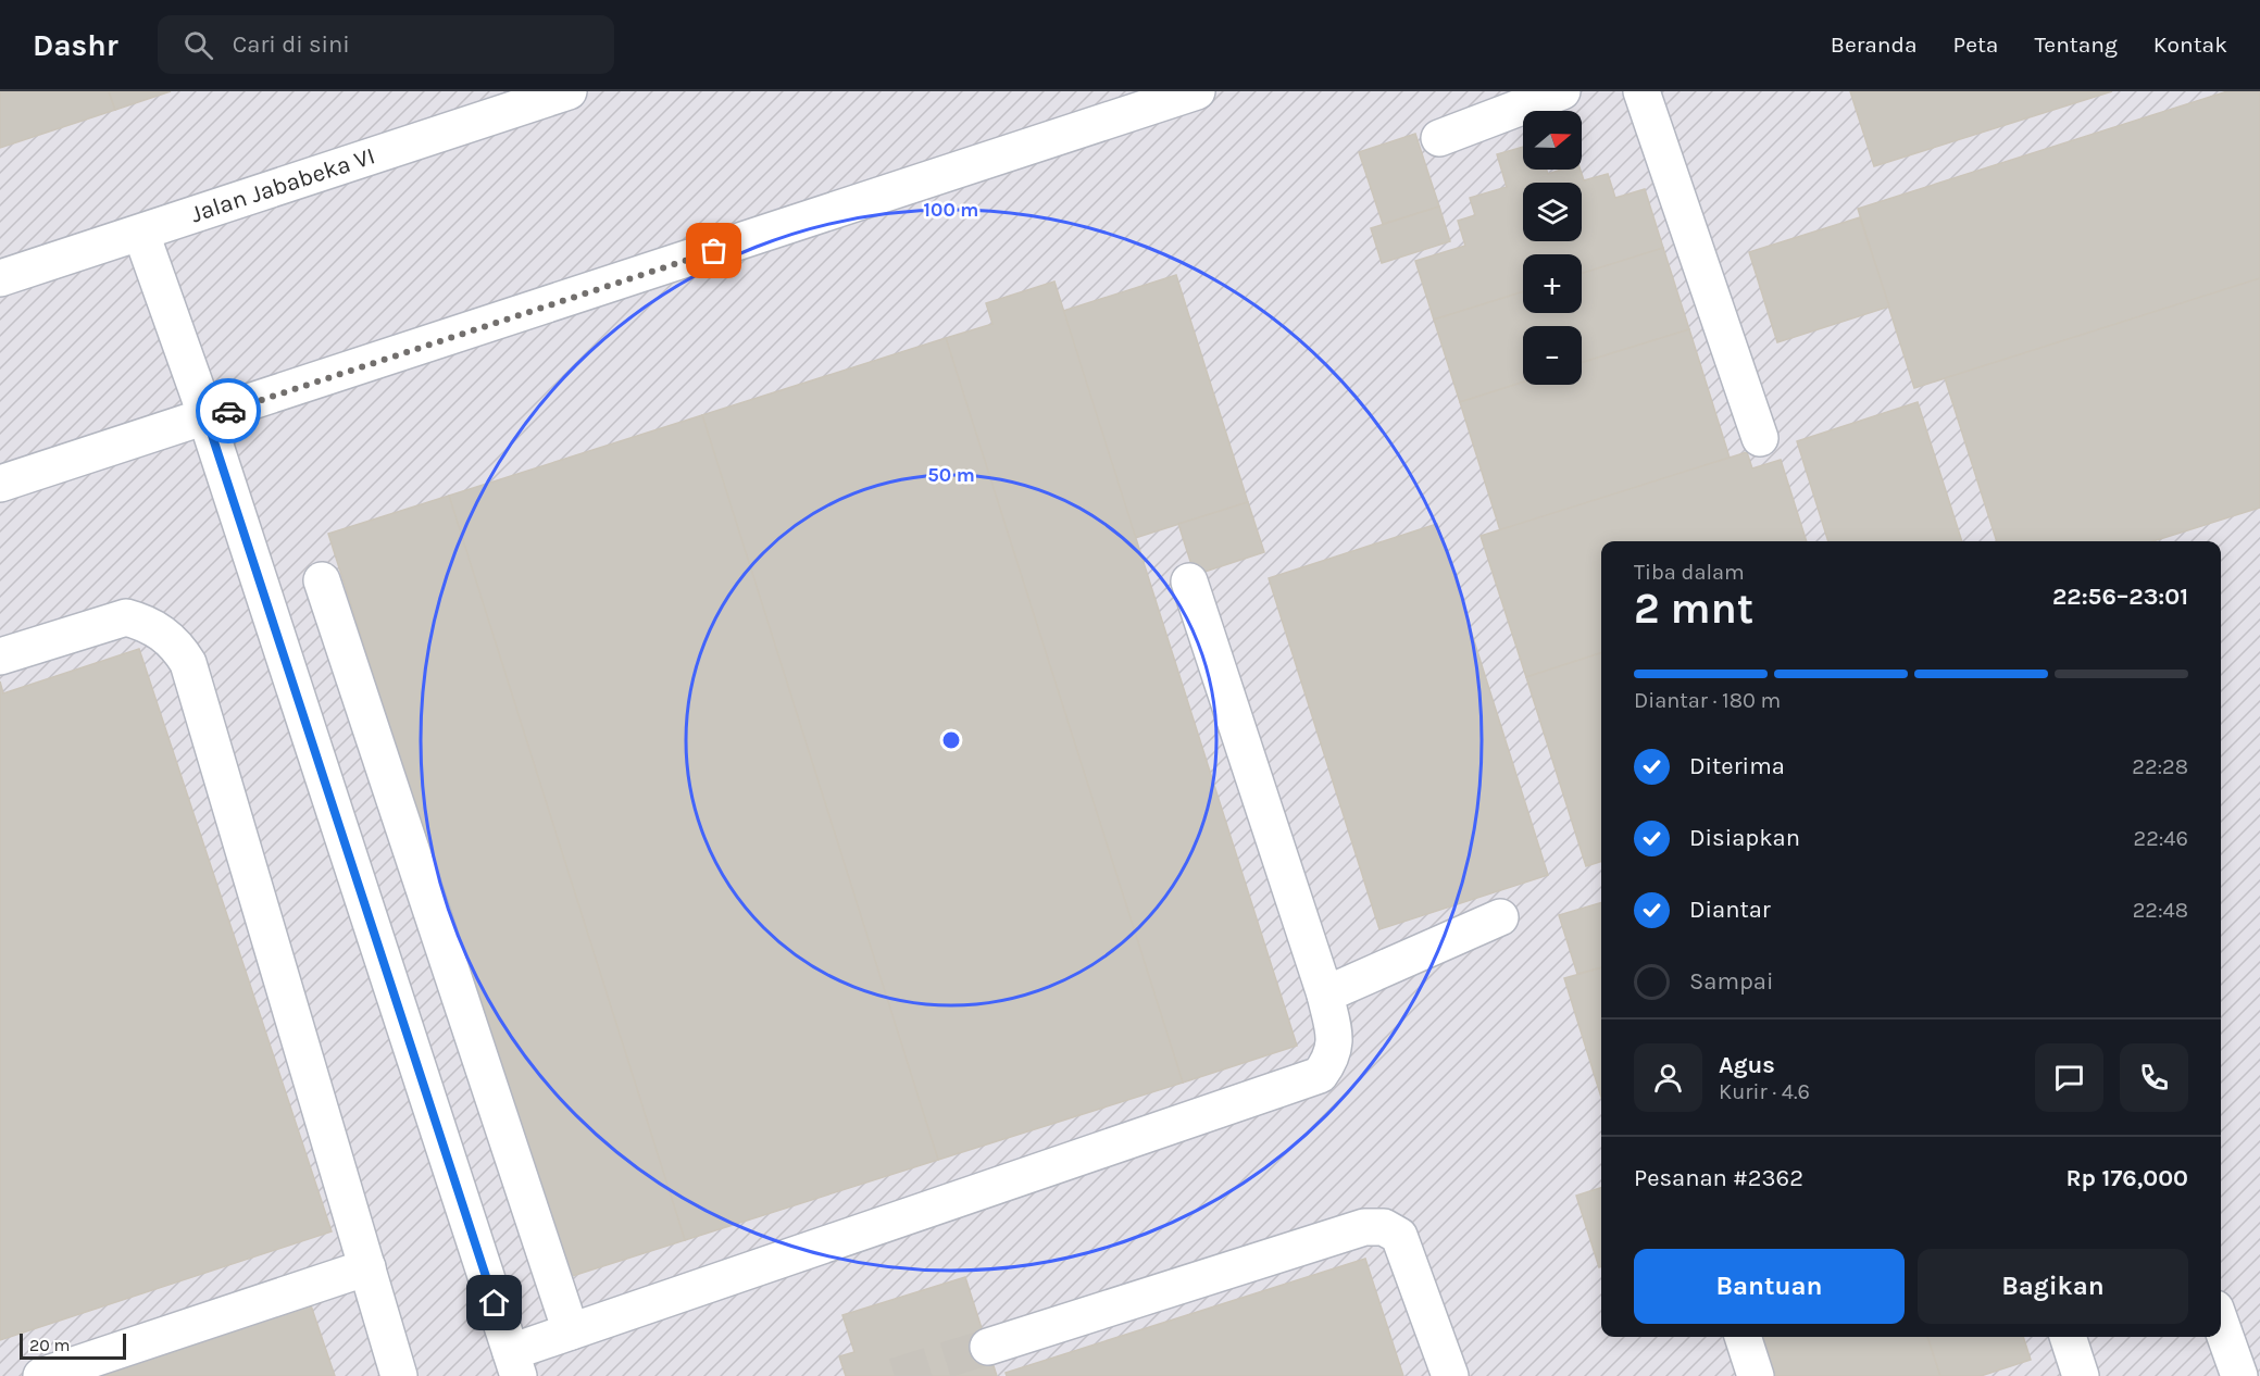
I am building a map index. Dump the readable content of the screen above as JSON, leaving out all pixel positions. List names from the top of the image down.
{
  "streets": {
    "street": ["Jalan Jababeka VI"]
  },
  "scale_bar": "20 m",
  "north": "right",
  "page": {
    "header": "Dashr",
    "search": "Cari di sini",
    "nav": [
      "Beranda",
      "Peta",
      "Tentang",
      "Kontak"
    ],
    "map_buttons": ["+", "−"],
    "heading": ["2 mnt", "Tiba dalam", "22:56–23:01"],
    "panel": [
      "Agus",
      "Kurir · 4.6",
      "Pesanan #2362",
      "Rp 176,000"
    ],
    "bar": "Diantar · 180 m",
    "list": [
      ["Diterima", "22:28"],
      ["Disiapkan", "22:46"],
      ["Diantar", "22:48"],
      "Sampai"
    ],
    "buttons": ["Bantuan", "Bagikan"],
    "scale": "20 m"
  },
  "rings": ["100 m", "50 m"]
}
